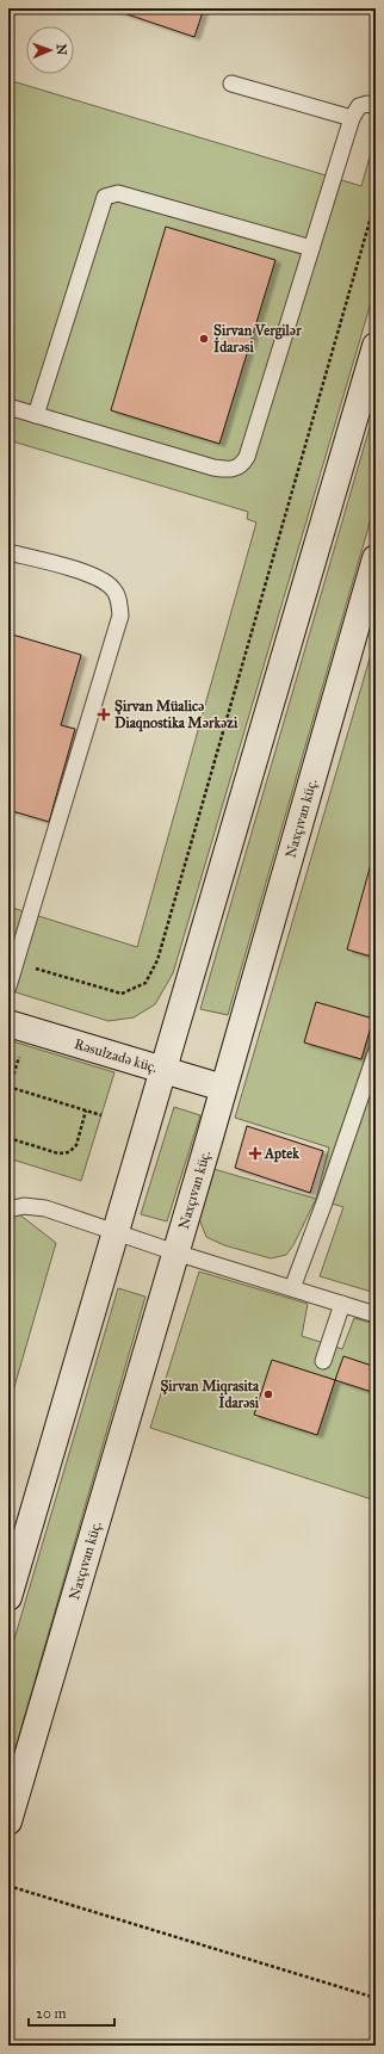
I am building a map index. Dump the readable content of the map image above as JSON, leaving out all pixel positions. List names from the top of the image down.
{
  "streets": {
    "main road": ["Naxçıvan küç.", "Rəsulzadə küç."]
  },
  "crossings": [
    ["Naxçıvan küç.", "Rəsulzadə küç."]
  ],
  "places": {
    "other": ["Şirvan Vergilər İdarəsi", "Şirvan Miqrasita İdarəsi"],
    "health": ["Şirvan Müalicə Diaqnostika Mərkəzi", "Aptek"]
  },
  "scale_bar": "20 m",
  "north": "right"
}
